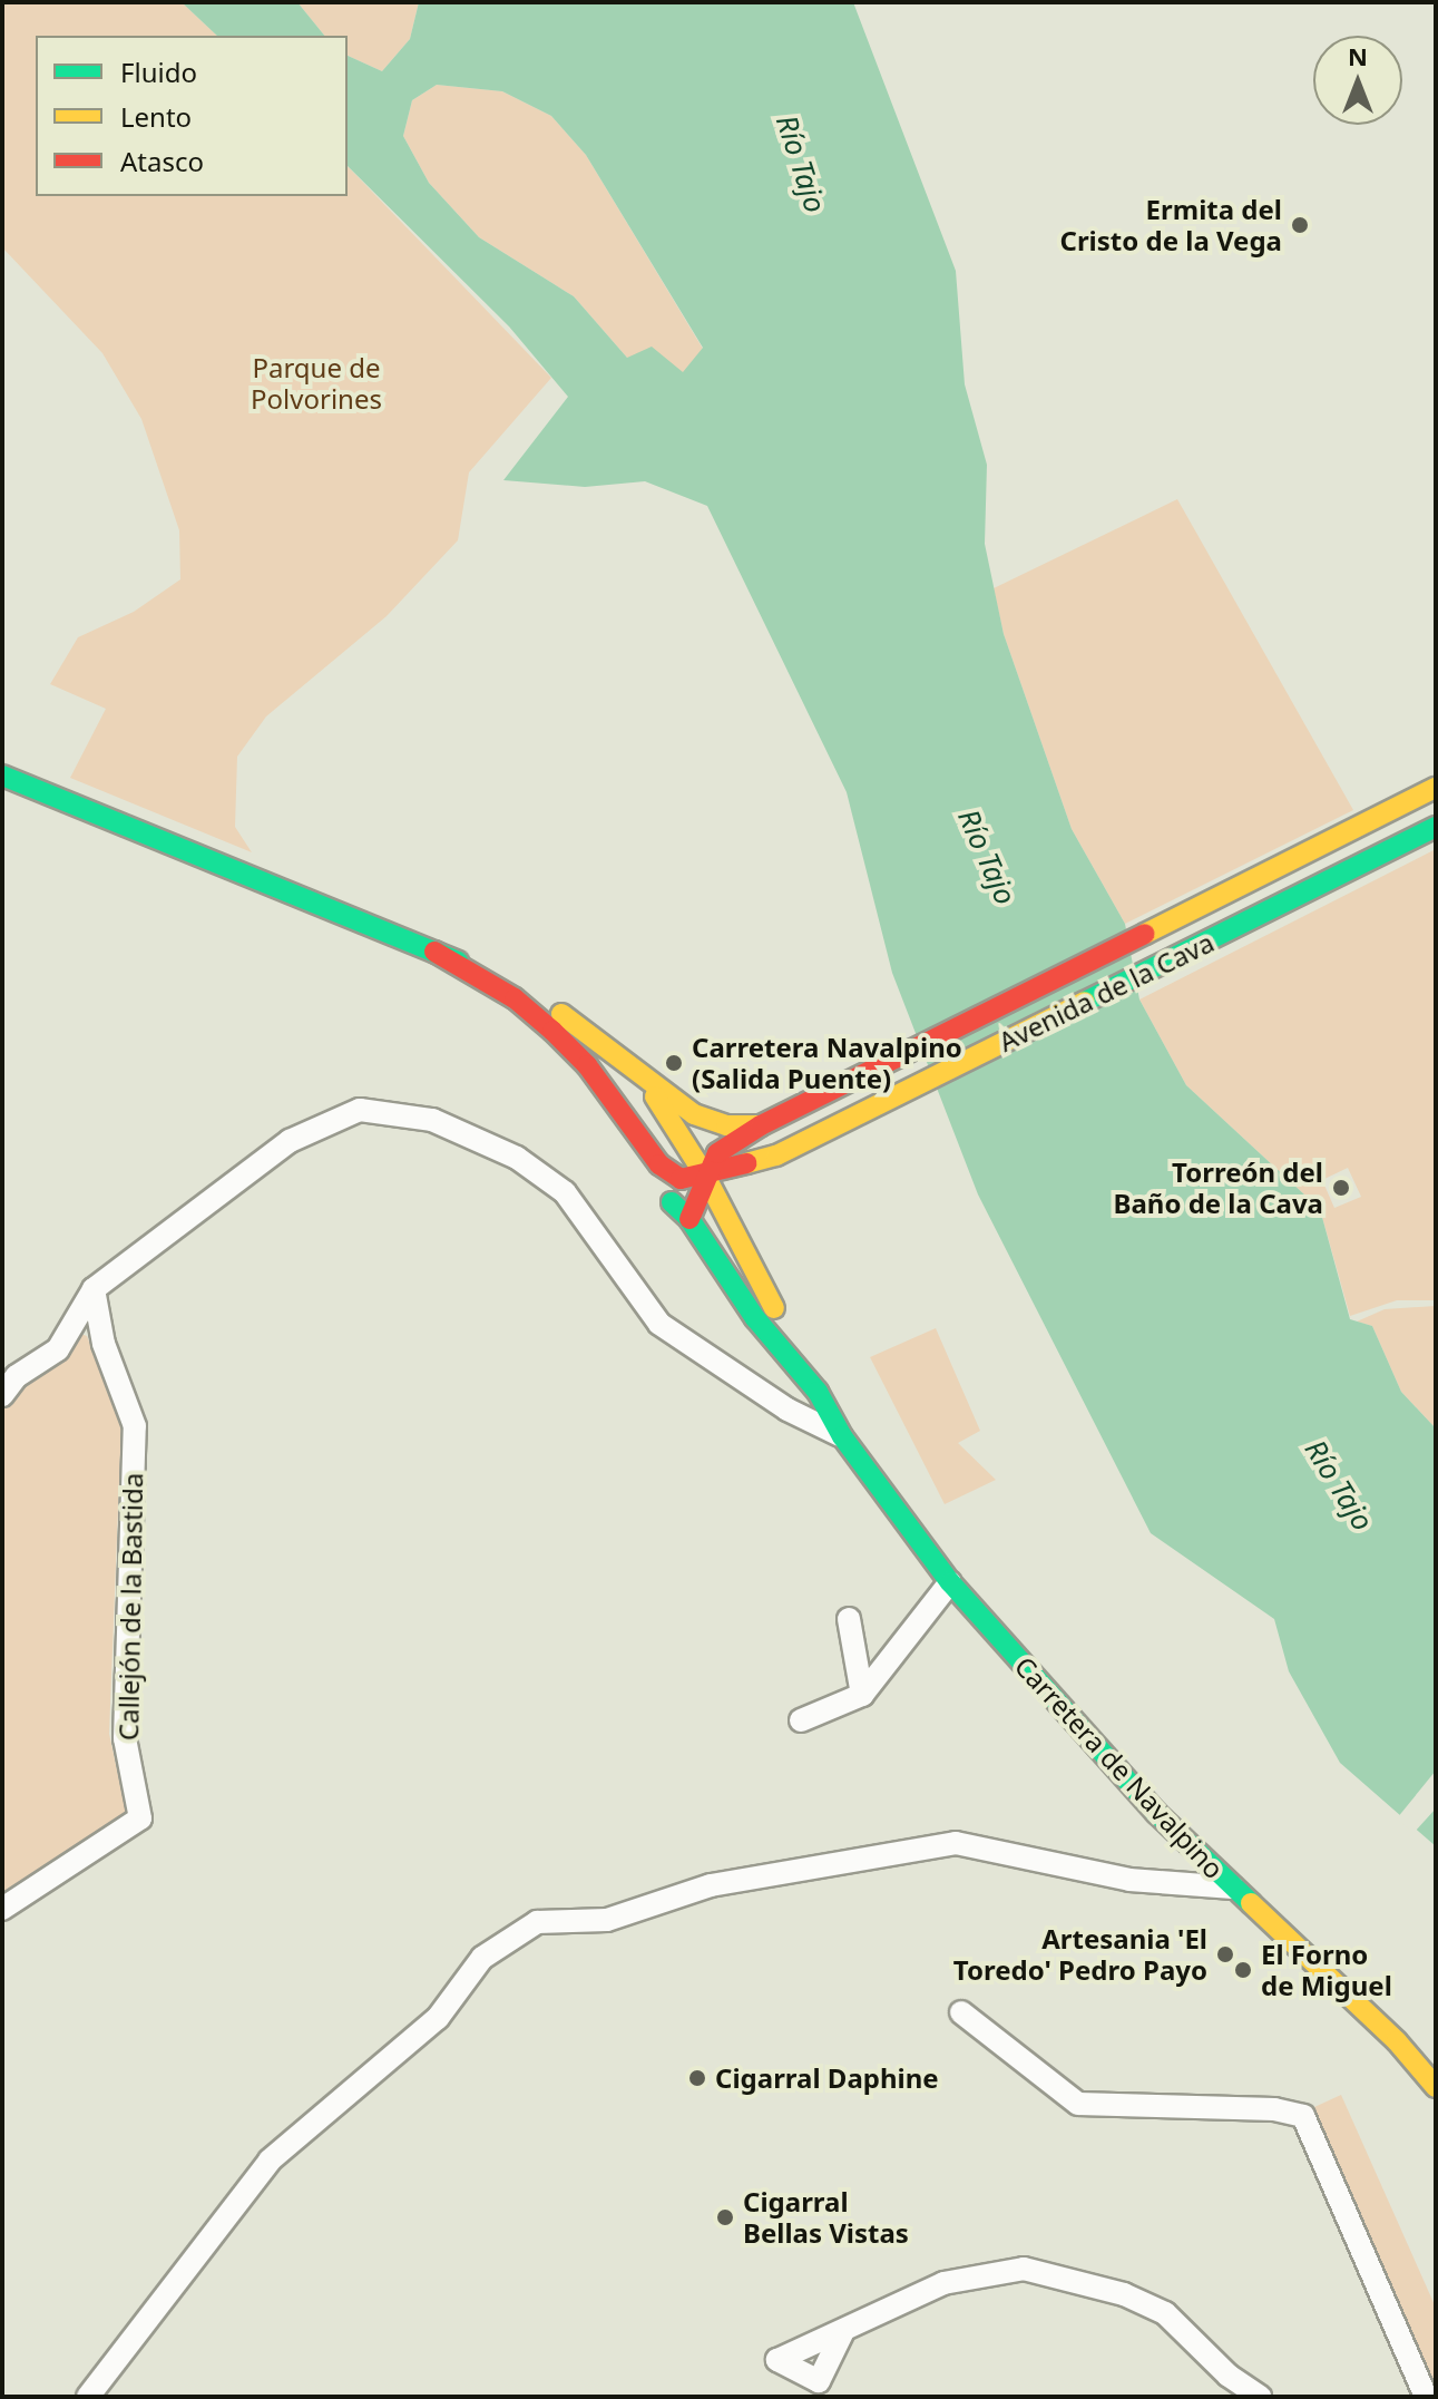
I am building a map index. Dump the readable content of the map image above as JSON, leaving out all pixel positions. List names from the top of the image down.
{
  "streets": {
    "main road": ["Avenida de la Cava", "Carretera de Navalpino"],
    "street": ["Callejón de la Bastida"]
  },
  "water": ["Río Tajo"],
  "parks": ["Parque de Polvorines"],
  "places": [
    "Ermita del Cristo de la Vega",
    "Carretera Navalpino (Salida Puente)",
    "Torreón del Baño de la Cava",
    "Artesania 'El Toredo' Pedro Payo",
    "El Forno de Miguel",
    "Cigarral Daphine",
    "Cigarral Bellas Vistas"
  ],
  "legend": ["Fluido", "Lento", "Atasco"],
  "north": "top"
}
